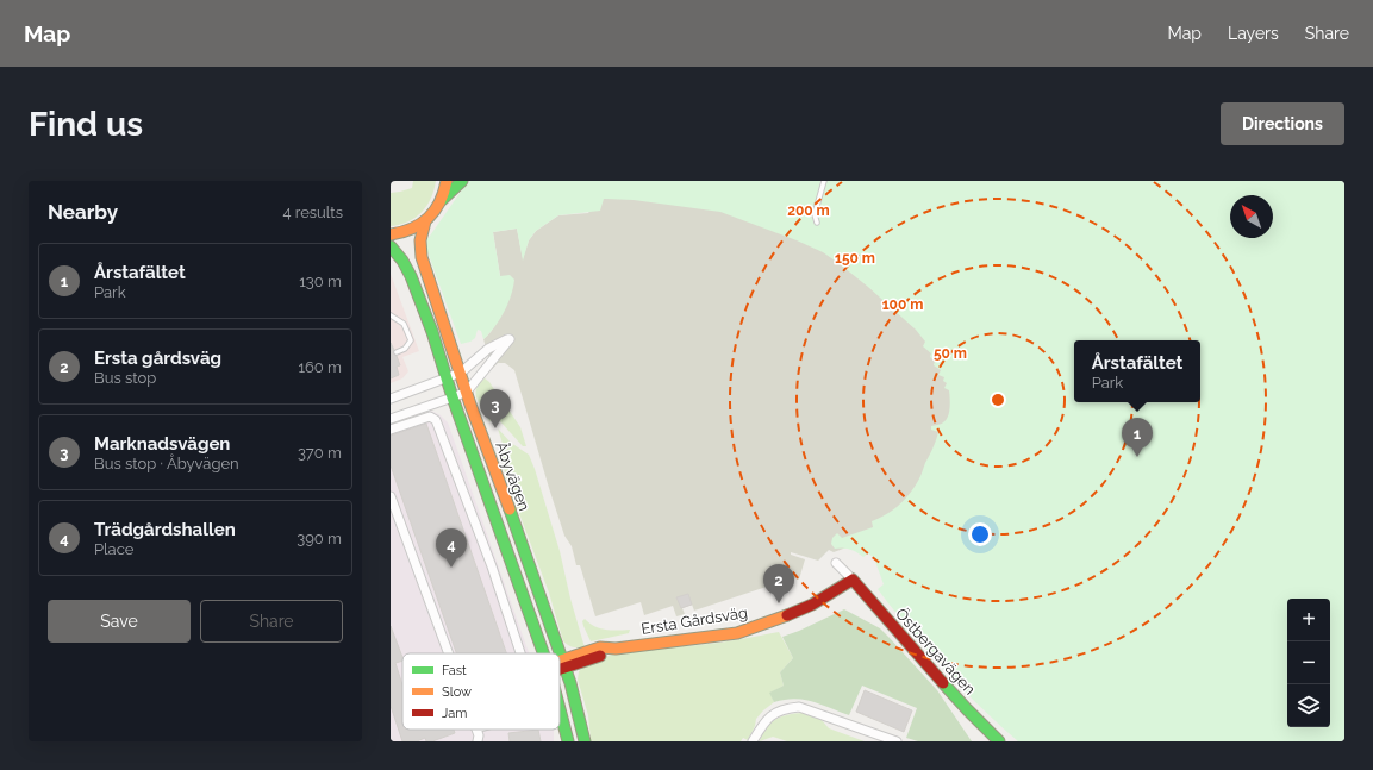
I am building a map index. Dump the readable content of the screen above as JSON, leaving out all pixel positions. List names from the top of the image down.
{
  "streets": {
    "main road": ["Åbyvägen", "Ersta Gårdsväg", "Östbergavägen"]
  },
  "crossings": [
    ["Åbyvägen", "Ersta Gårdsväg"],
    ["Ersta Gårdsväg", "Östbergavägen"]
  ],
  "legend": ["Fast", "Slow", "Jam"],
  "north": "top left",
  "page": {
    "header": "Map",
    "nav": ["Map", "Layers", "Share"],
    "buttons": [
      "Directions",
      ["Save", "Share"]
    ],
    "title": "Find us",
    "heading": ["Nearby", "4 results"],
    "list": [
      {
        "mark": "1",
        "name": "Årstafältet",
        "note": "Park",
        "value": "130 m"
      },
      {
        "mark": "2",
        "name": "Ersta gårdsväg",
        "note": "Bus stop",
        "value": "160 m"
      },
      {
        "mark": "3",
        "name": "Marknadsvägen",
        "note": "Bus stop · Åbyvägen",
        "value": "370 m"
      },
      {
        "mark": "4",
        "name": "Trädgårdshallen",
        "note": "Place",
        "value": "390 m"
      }
    ],
    "popup": ["Årstafältet", "Park"],
    "pins": [
      "3",
      "1",
      "4",
      "2"
    ],
    "map_buttons": ["+", "−"]
  },
  "rings": [
    "200 m",
    "150 m",
    "100 m",
    "50 m"
  ]
}
